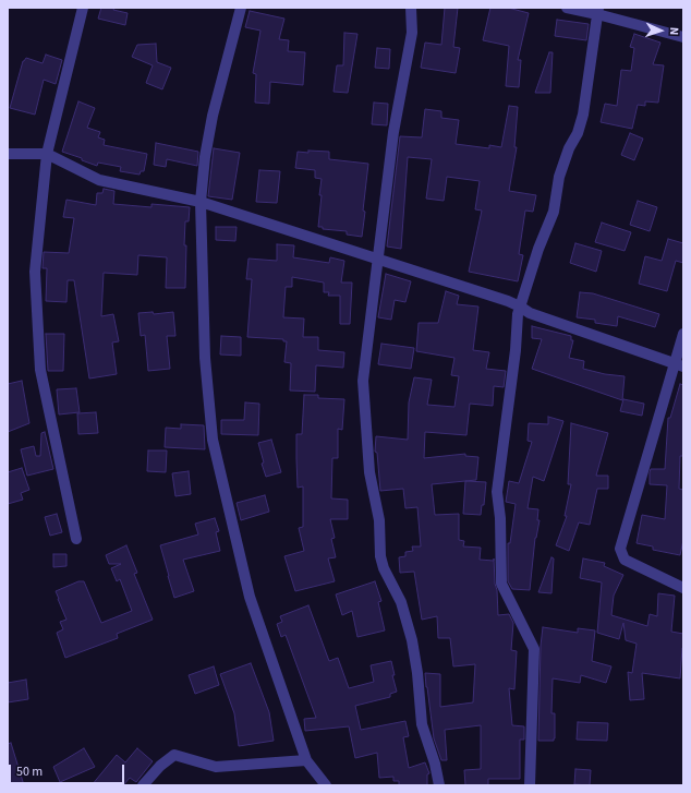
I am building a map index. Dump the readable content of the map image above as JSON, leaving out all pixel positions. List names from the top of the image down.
{
  "scale_bar": "50 m",
  "north": "right"
}
